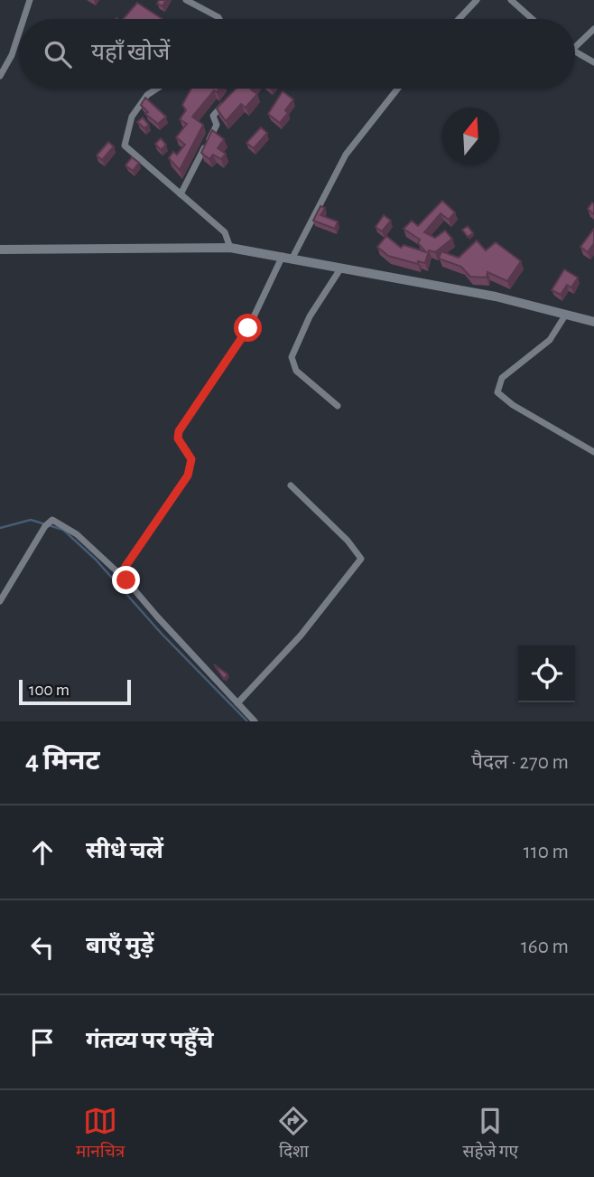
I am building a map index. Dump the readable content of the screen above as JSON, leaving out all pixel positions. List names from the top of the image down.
{
  "scale_bar": "100 m",
  "north": "top",
  "page": {
    "search": "यहाँ खोजें",
    "scale": "100 m",
    "heading": ["4 मिनट", "पैदल · 270 m"],
    "list": [
      ["सीधे चलें", "110 m"],
      ["बाएँ मुड़ें", "160 m"],
      "गंतव्य पर पहुँचे"
    ],
    "nav": ["मानचित्र", "दिशा", "सहेजे गए"]
  }
}
